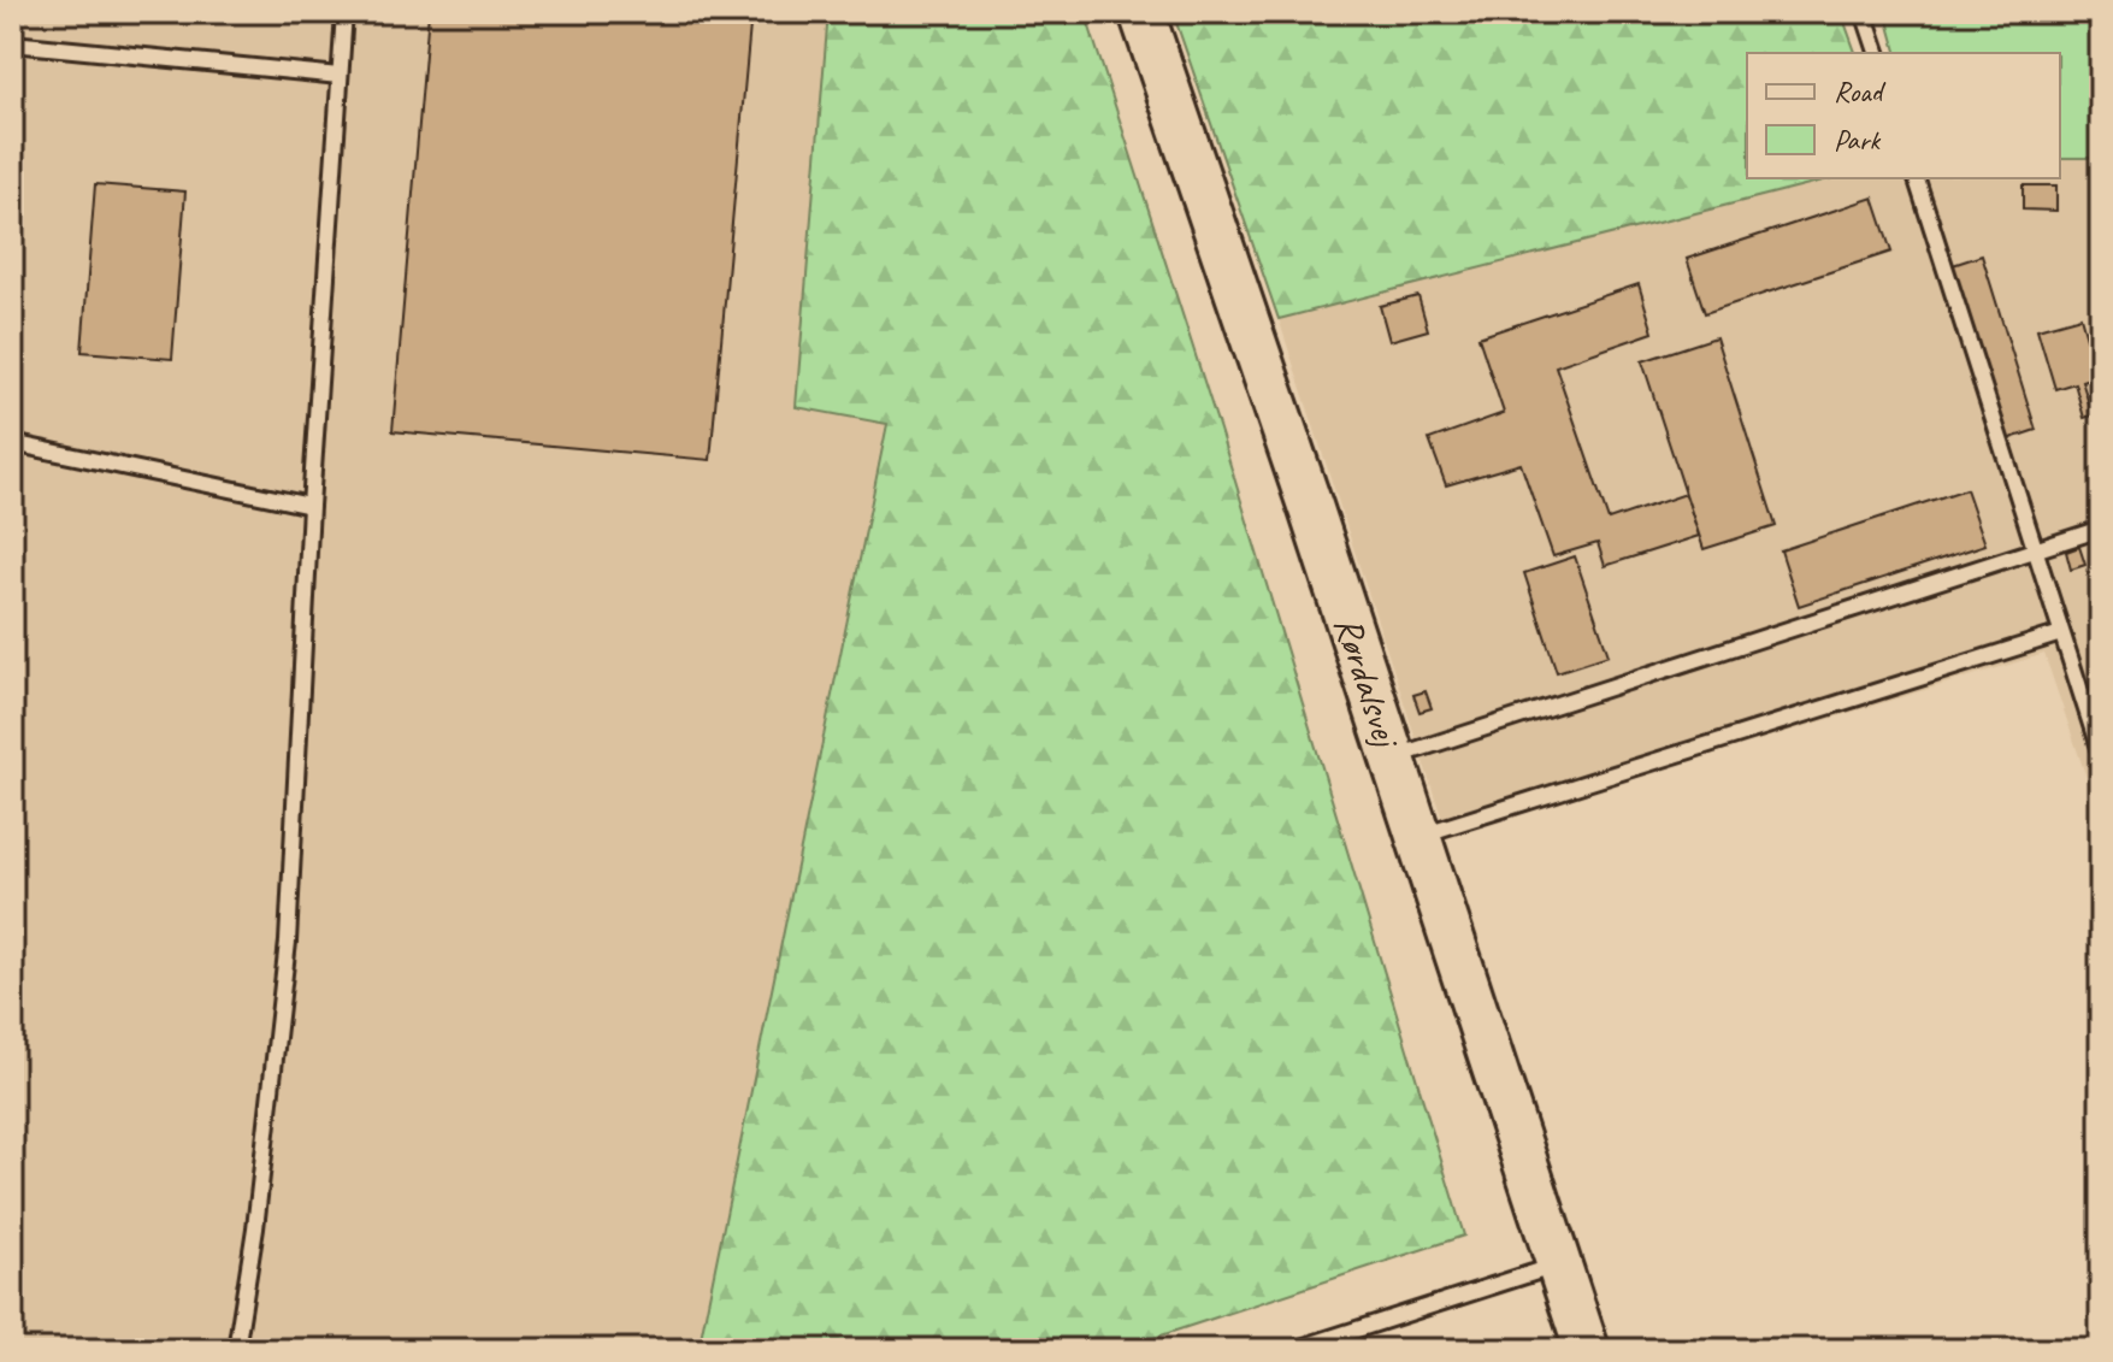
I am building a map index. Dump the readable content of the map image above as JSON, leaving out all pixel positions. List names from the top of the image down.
{
  "streets": {
    "street": ["Rørdalsvej"]
  },
  "legend": ["Road", "Park"]
}
